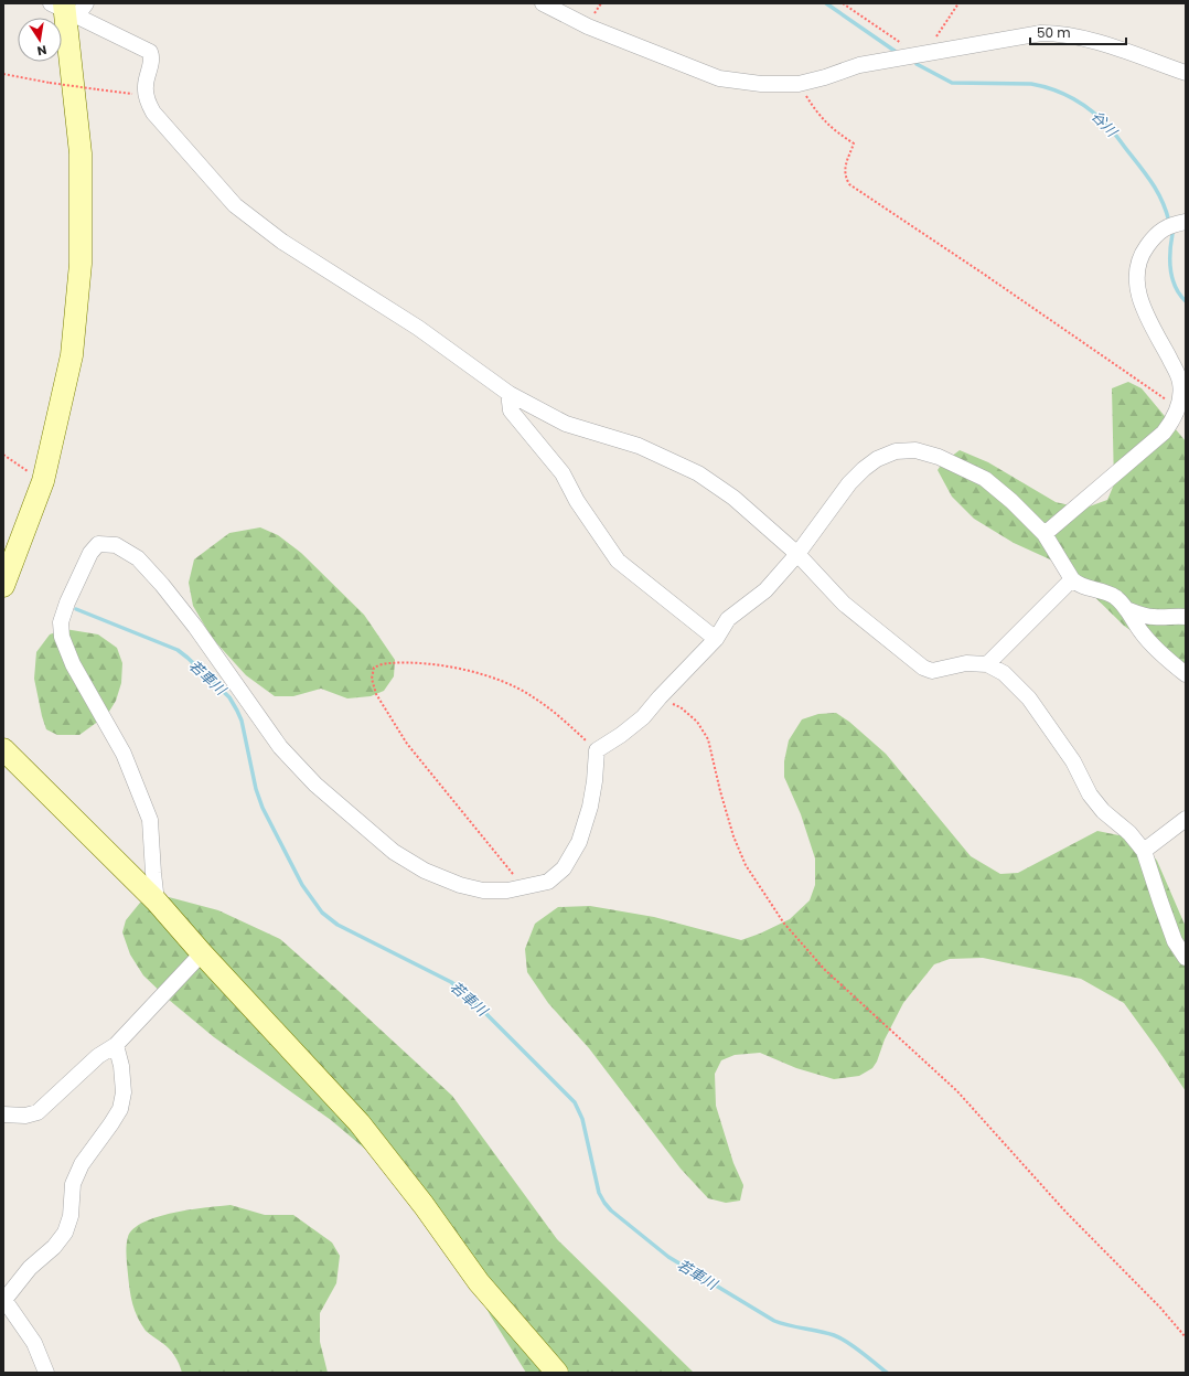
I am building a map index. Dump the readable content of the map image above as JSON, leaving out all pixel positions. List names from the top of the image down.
{
  "water": ["谷川", "若車川"],
  "scale_bar": "50 m",
  "north": "bottom"
}
